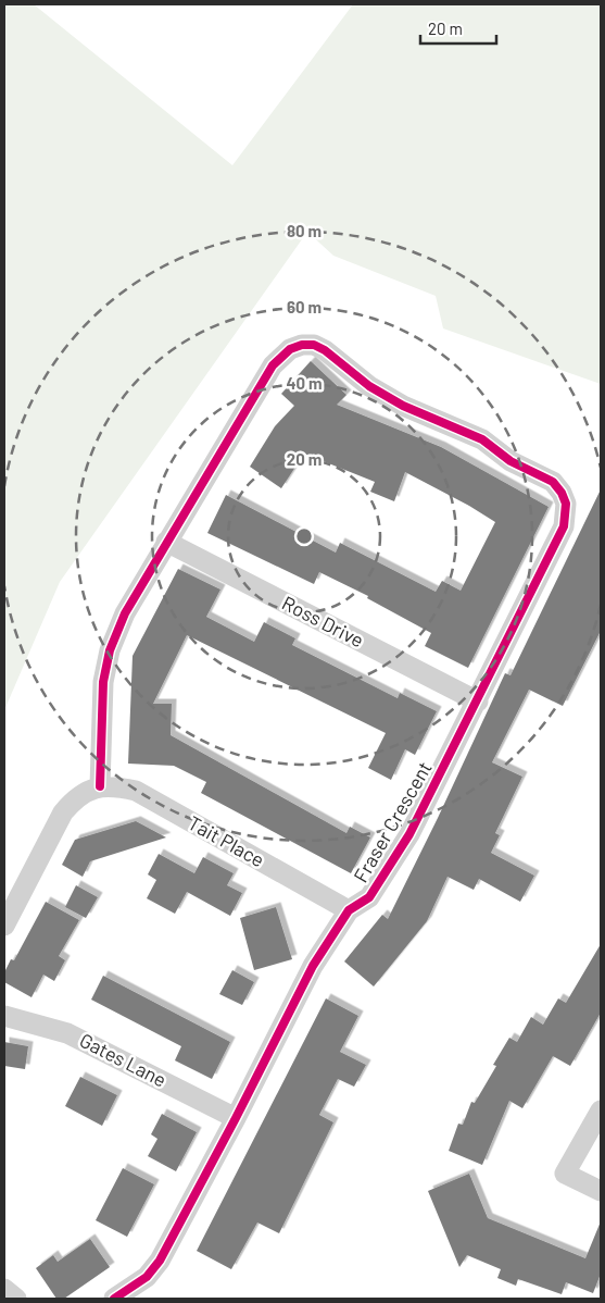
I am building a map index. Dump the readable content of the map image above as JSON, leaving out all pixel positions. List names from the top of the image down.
{
  "streets": {
    "street": [
      "Ross Drive",
      "Fraser Crescent",
      "Tait Place",
      "Gates Lane"
    ]
  },
  "crossings": [
    ["Ross Drive", "Fraser Crescent"],
    ["Fraser Crescent", "Tait Place"],
    ["Fraser Crescent", "Gates Lane"]
  ],
  "scale_bar": "20 m",
  "rings": [
    "80 m",
    "60 m",
    "40 m",
    "20 m"
  ]
}
